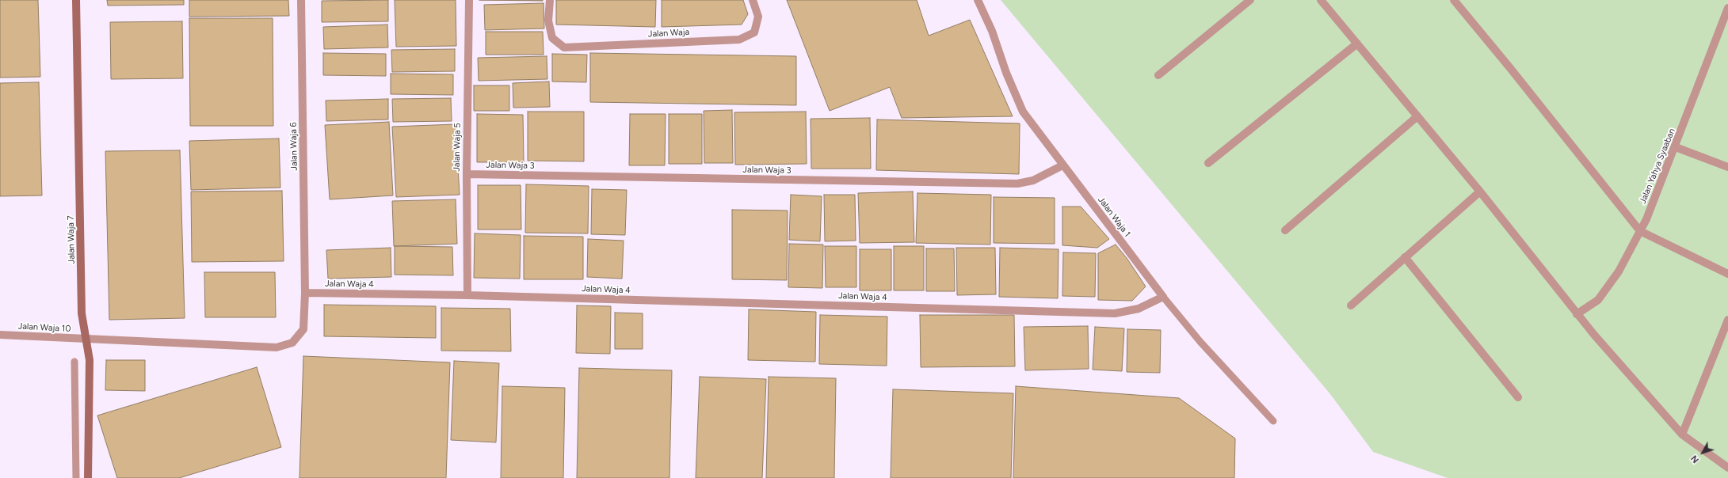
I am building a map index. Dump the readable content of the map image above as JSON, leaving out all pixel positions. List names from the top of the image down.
{
  "streets": {
    "street": [
      "Jalan Waja",
      "Jalan Waja 6",
      "Jalan Waja 5",
      "Jalan Waja 3",
      "Jalan Yahya Syaaban",
      "Jalan Waja 1",
      "Jalan Waja 7",
      "Jalan Waja 4",
      "Jalan Waja 10"
    ]
  },
  "crossings": [
    ["Jalan Waja 6", "Jalan Waja 4"],
    ["Jalan Waja 5", "Jalan Waja 3"],
    ["Jalan Waja 5", "Jalan Waja 4"],
    ["Jalan Waja 3", "Jalan Waja 1"],
    ["Jalan Waja 1", "Jalan Waja 4"],
    ["Jalan Waja 7", "Jalan Waja 10"]
  ],
  "north": "bottom left"
}
